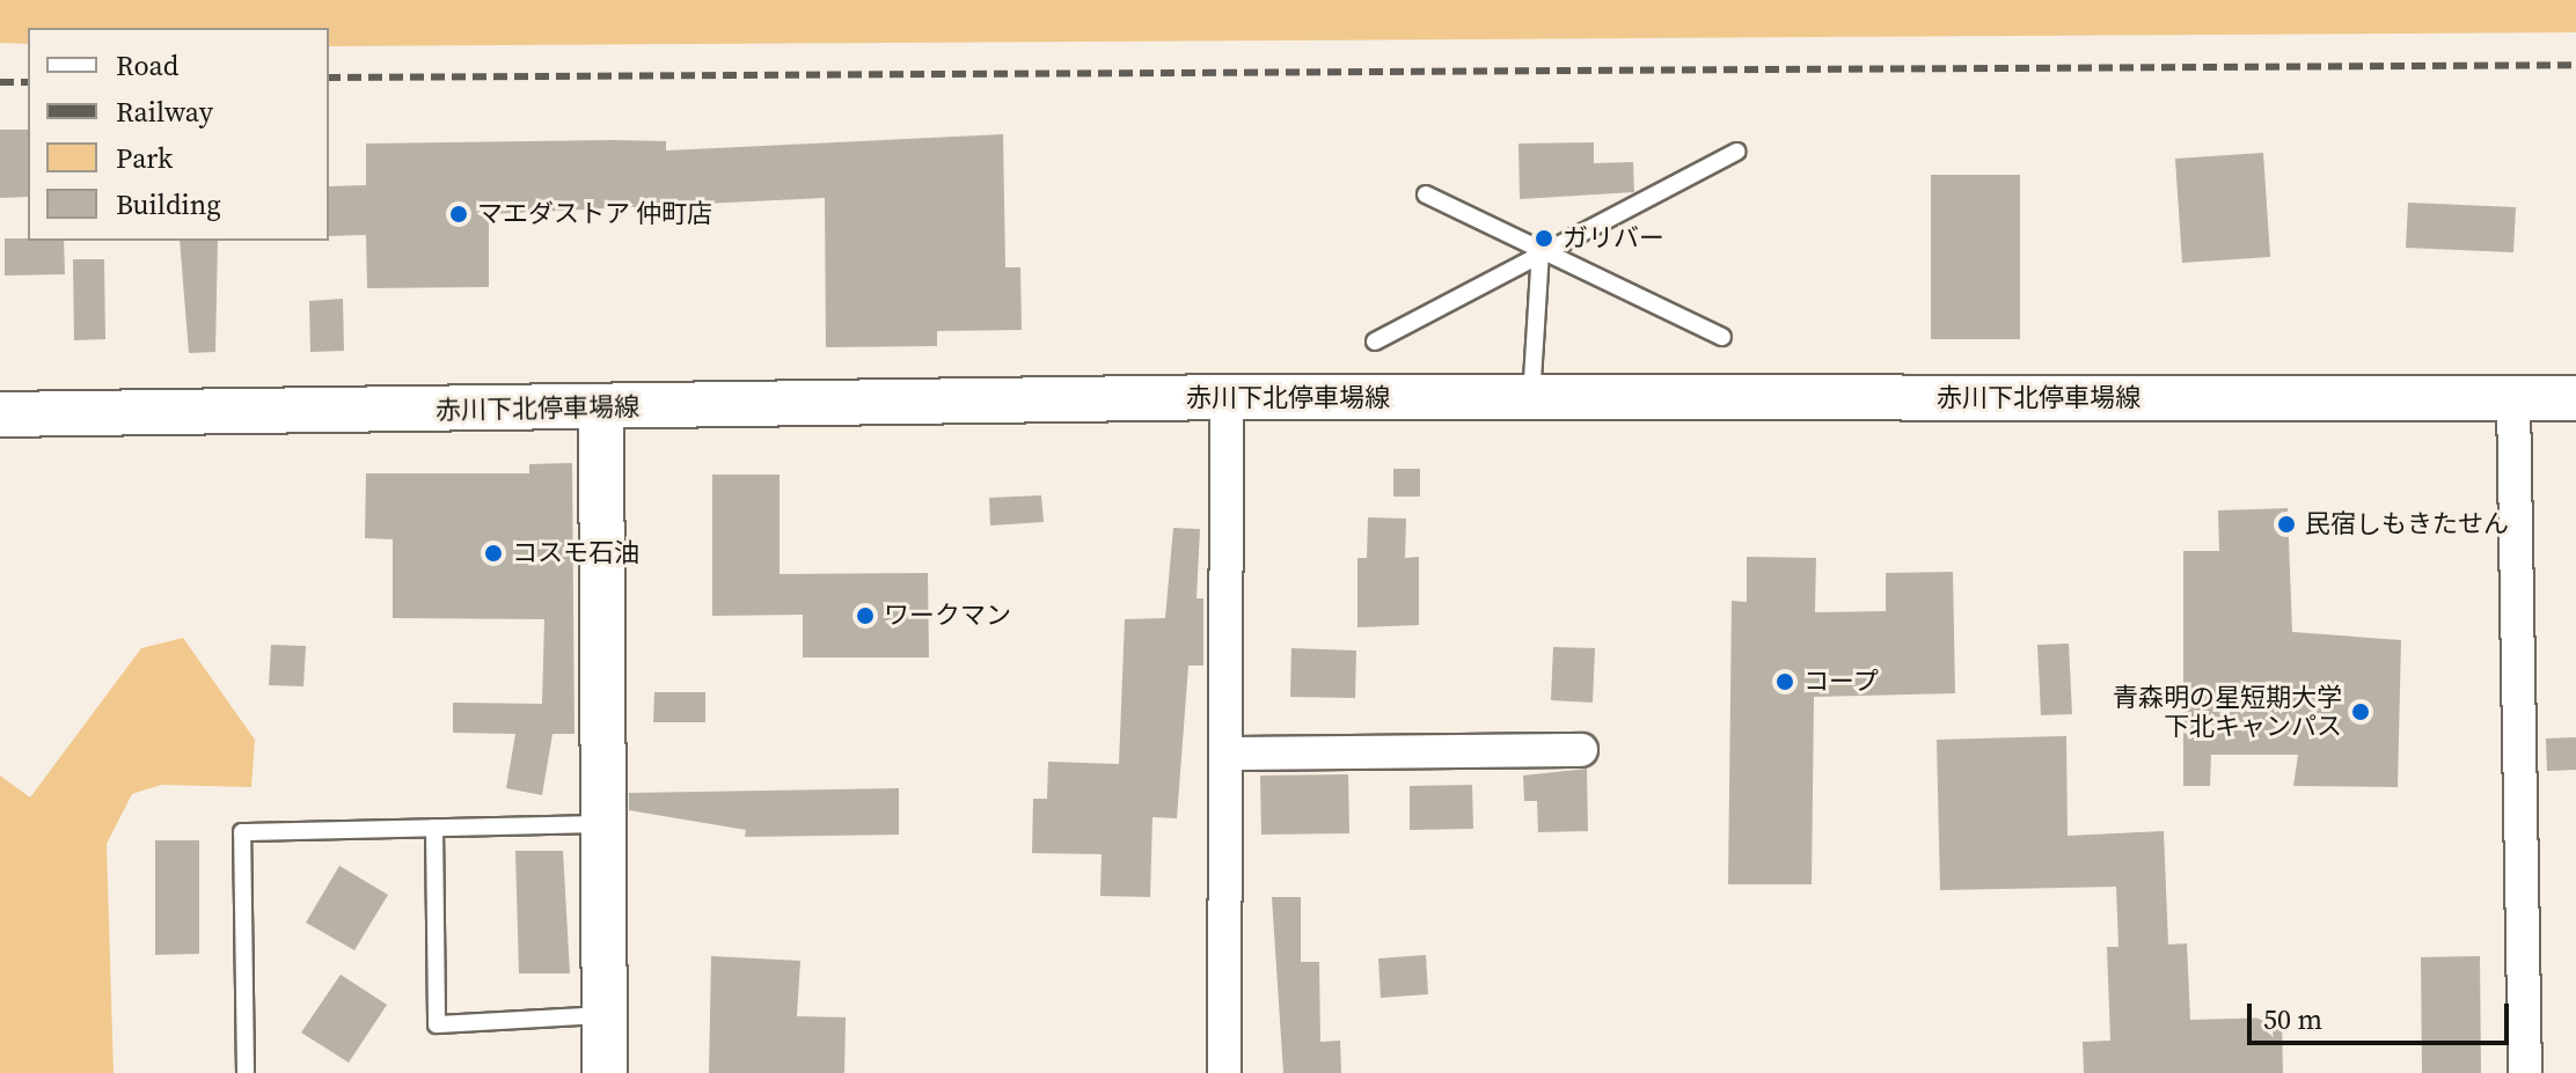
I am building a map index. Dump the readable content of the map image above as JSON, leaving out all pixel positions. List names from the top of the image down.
{
  "streets": {
    "main road": ["赤川下北停車場線"]
  },
  "places": [
    "マエダストア 仲町店",
    "ガリバー",
    "民宿しもきたせん",
    "コスモ石油",
    "ワークマン",
    "コープ",
    "青森明の星短期大学 下北キャンパス"
  ],
  "legend": [
    "Road",
    "Railway",
    "Park",
    "Building"
  ],
  "scale_bar": "50 m"
}
